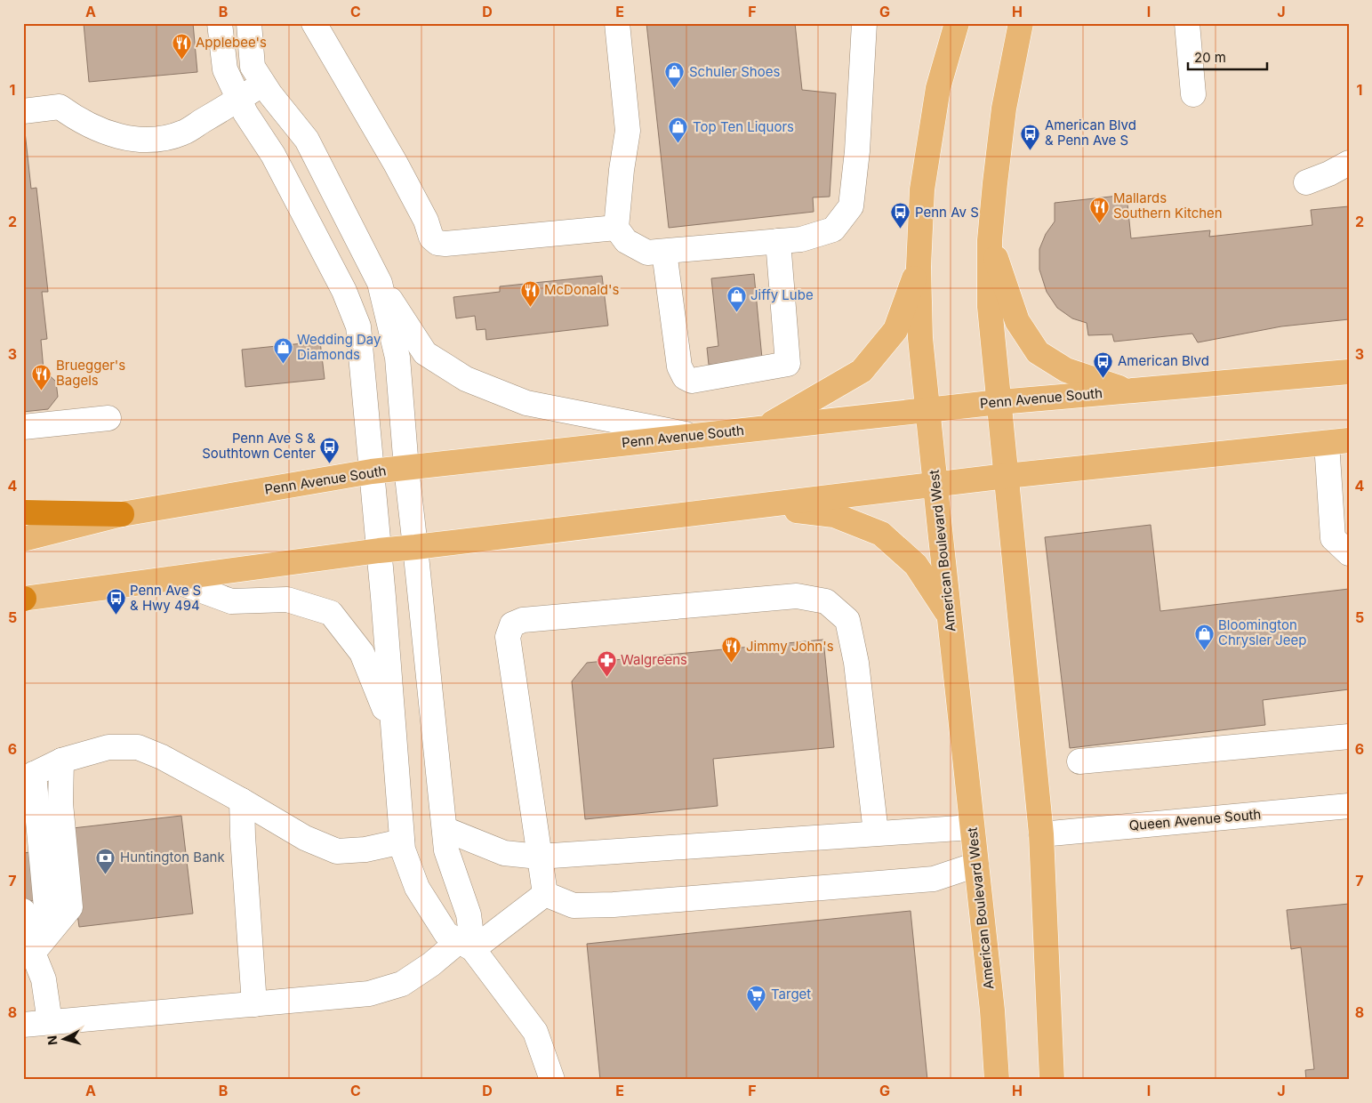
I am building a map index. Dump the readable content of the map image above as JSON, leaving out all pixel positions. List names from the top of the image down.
{
  "streets": {
    "main road": ["Penn Avenue South", "American Boulevard West"],
    "street": ["Queen Avenue South"]
  },
  "crossings": [
    ["Penn Avenue South", "American Boulevard West"]
  ],
  "places": {
    "restaurant": [
      "Applebee's",
      "Mallards Southern Kitchen",
      "McDonald's",
      "Bruegger's Bagels",
      "Jimmy John's"
    ],
    "shop": [
      "Schuler Shoes",
      "Top Ten Liquors",
      "Jiffy Lube",
      "Wedding Day Diamonds",
      "Bloomington Chrysler Jeep"
    ],
    "bus stop": [
      "American Blvd & Penn Ave S",
      "Penn Av S",
      "American Blvd",
      "Penn Ave S & Southtown Center",
      "Penn Ave S & Hwy 494"
    ],
    "pharmacy": ["Walgreens"],
    "bank": ["Huntington Bank"],
    "supermarket": ["Target"]
  },
  "scale_bar": "20 m",
  "north": "left",
  "grid": {
    "columns": [
      "A",
      "B",
      "C",
      "D",
      "E",
      "F",
      "G",
      "H",
      "I",
      "J"
    ],
    "rows": [
      "1",
      "2",
      "3",
      "4",
      "5",
      "6",
      "7",
      "8"
    ]
  }
}
